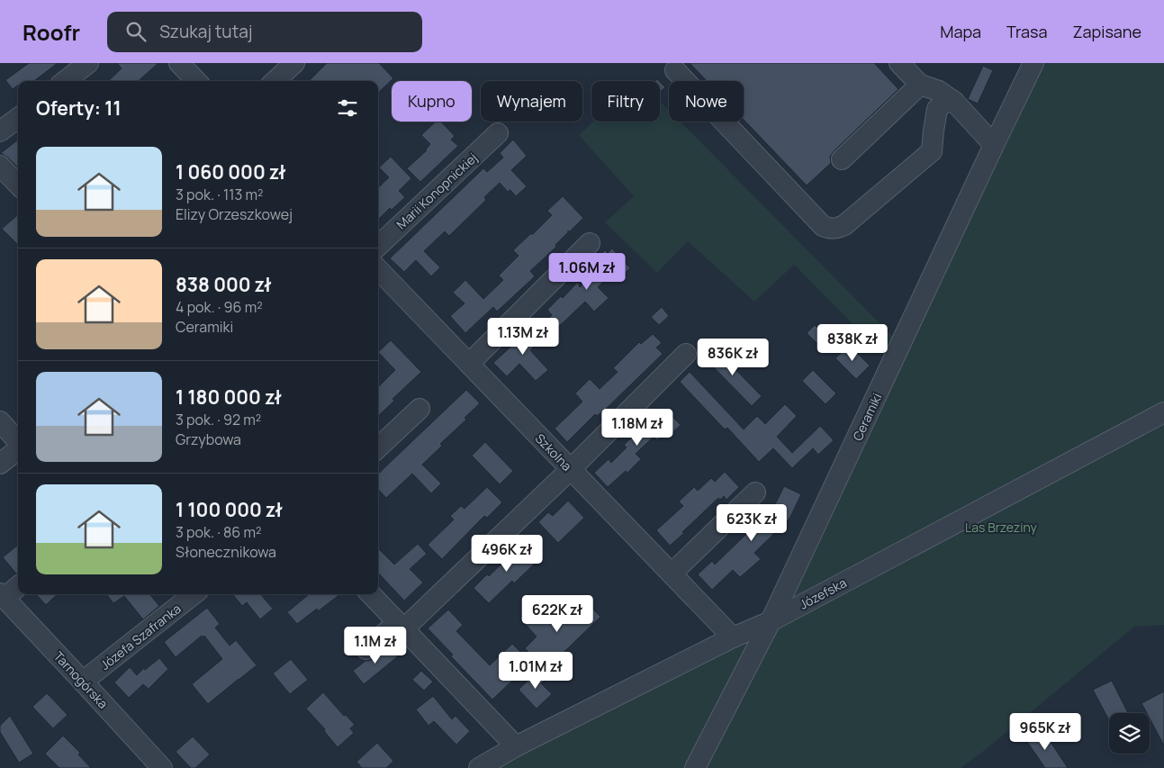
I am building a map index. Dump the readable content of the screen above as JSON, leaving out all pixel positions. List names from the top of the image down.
{
  "streets": {
    "street": [
      "Marii Konopnickiej",
      "Ceramiki",
      "Szkolna",
      "Józefska",
      "Józefa Szafranka",
      "Tarnogórska"
    ]
  },
  "crossings": [
    ["Ceramiki", "Józefska"],
    ["Szkolna", "Józefska"],
    ["Józefa Szafranka", "Tarnogórska"]
  ],
  "parks": ["Las Brzeziny"],
  "page": {
    "header": "Roofr",
    "search": "Szukaj tutaj",
    "nav": ["Mapa", "Trasa", "Zapisane"],
    "chip": [
      "Kupno",
      "Wynajem",
      "Filtry",
      "Nowe"
    ],
    "heading": "Oferty: 11",
    "list": [
      {
        "name": "1 060 000 zł",
        "note": "3 pok. · 113 m² · Elizy Orzeszkowej"
      },
      {
        "name": "838 000 zł",
        "note": "4 pok. · 96 m² · Ceramiki"
      },
      {
        "name": "1 180 000 zł",
        "note": "3 pok. · 92 m² · Grzybowa"
      },
      {
        "name": "1 100 000 zł",
        "note": "3 pok. · 86 m² · Słonecznikowa"
      }
    ],
    "price": [
      "1.06M zł",
      "1.13M zł",
      "838K zł",
      "836K zł",
      "1.18M zł",
      "623K zł",
      "496K zł",
      "622K zł",
      "1.1M zł",
      "1.01M zł",
      "965K zł"
    ]
  }
}
